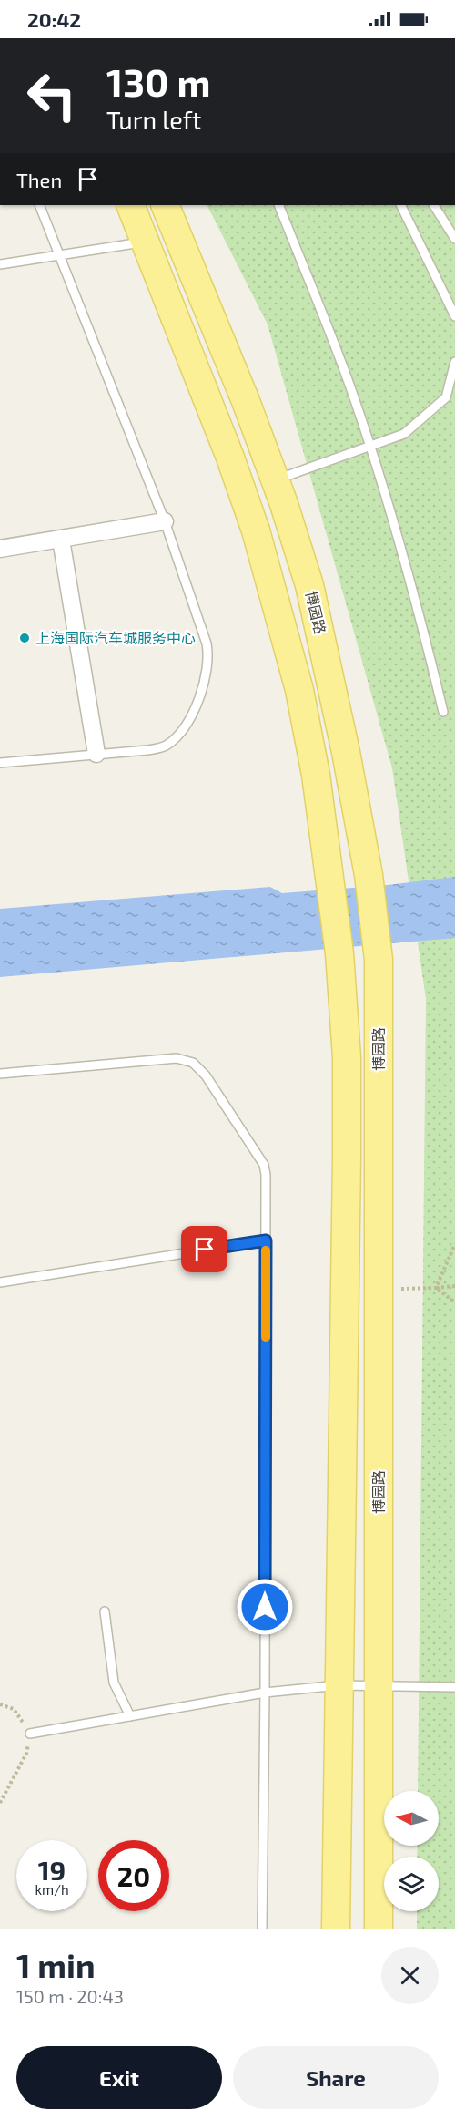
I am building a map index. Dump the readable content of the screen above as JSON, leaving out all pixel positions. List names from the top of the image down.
{
  "streets": {
    "main road": ["博园路"]
  },
  "places": ["上海国际汽车城服务中心"],
  "north": "left",
  "page": {
    "status": "20:42",
    "turn": ["130 m", "Turn left"],
    "then": "Then",
    "speed": "19 km/h",
    "limit": "20",
    "heading": ["1 min", "150 m · 20:43"],
    "buttons": ["Exit", "Share"]
  }
}
